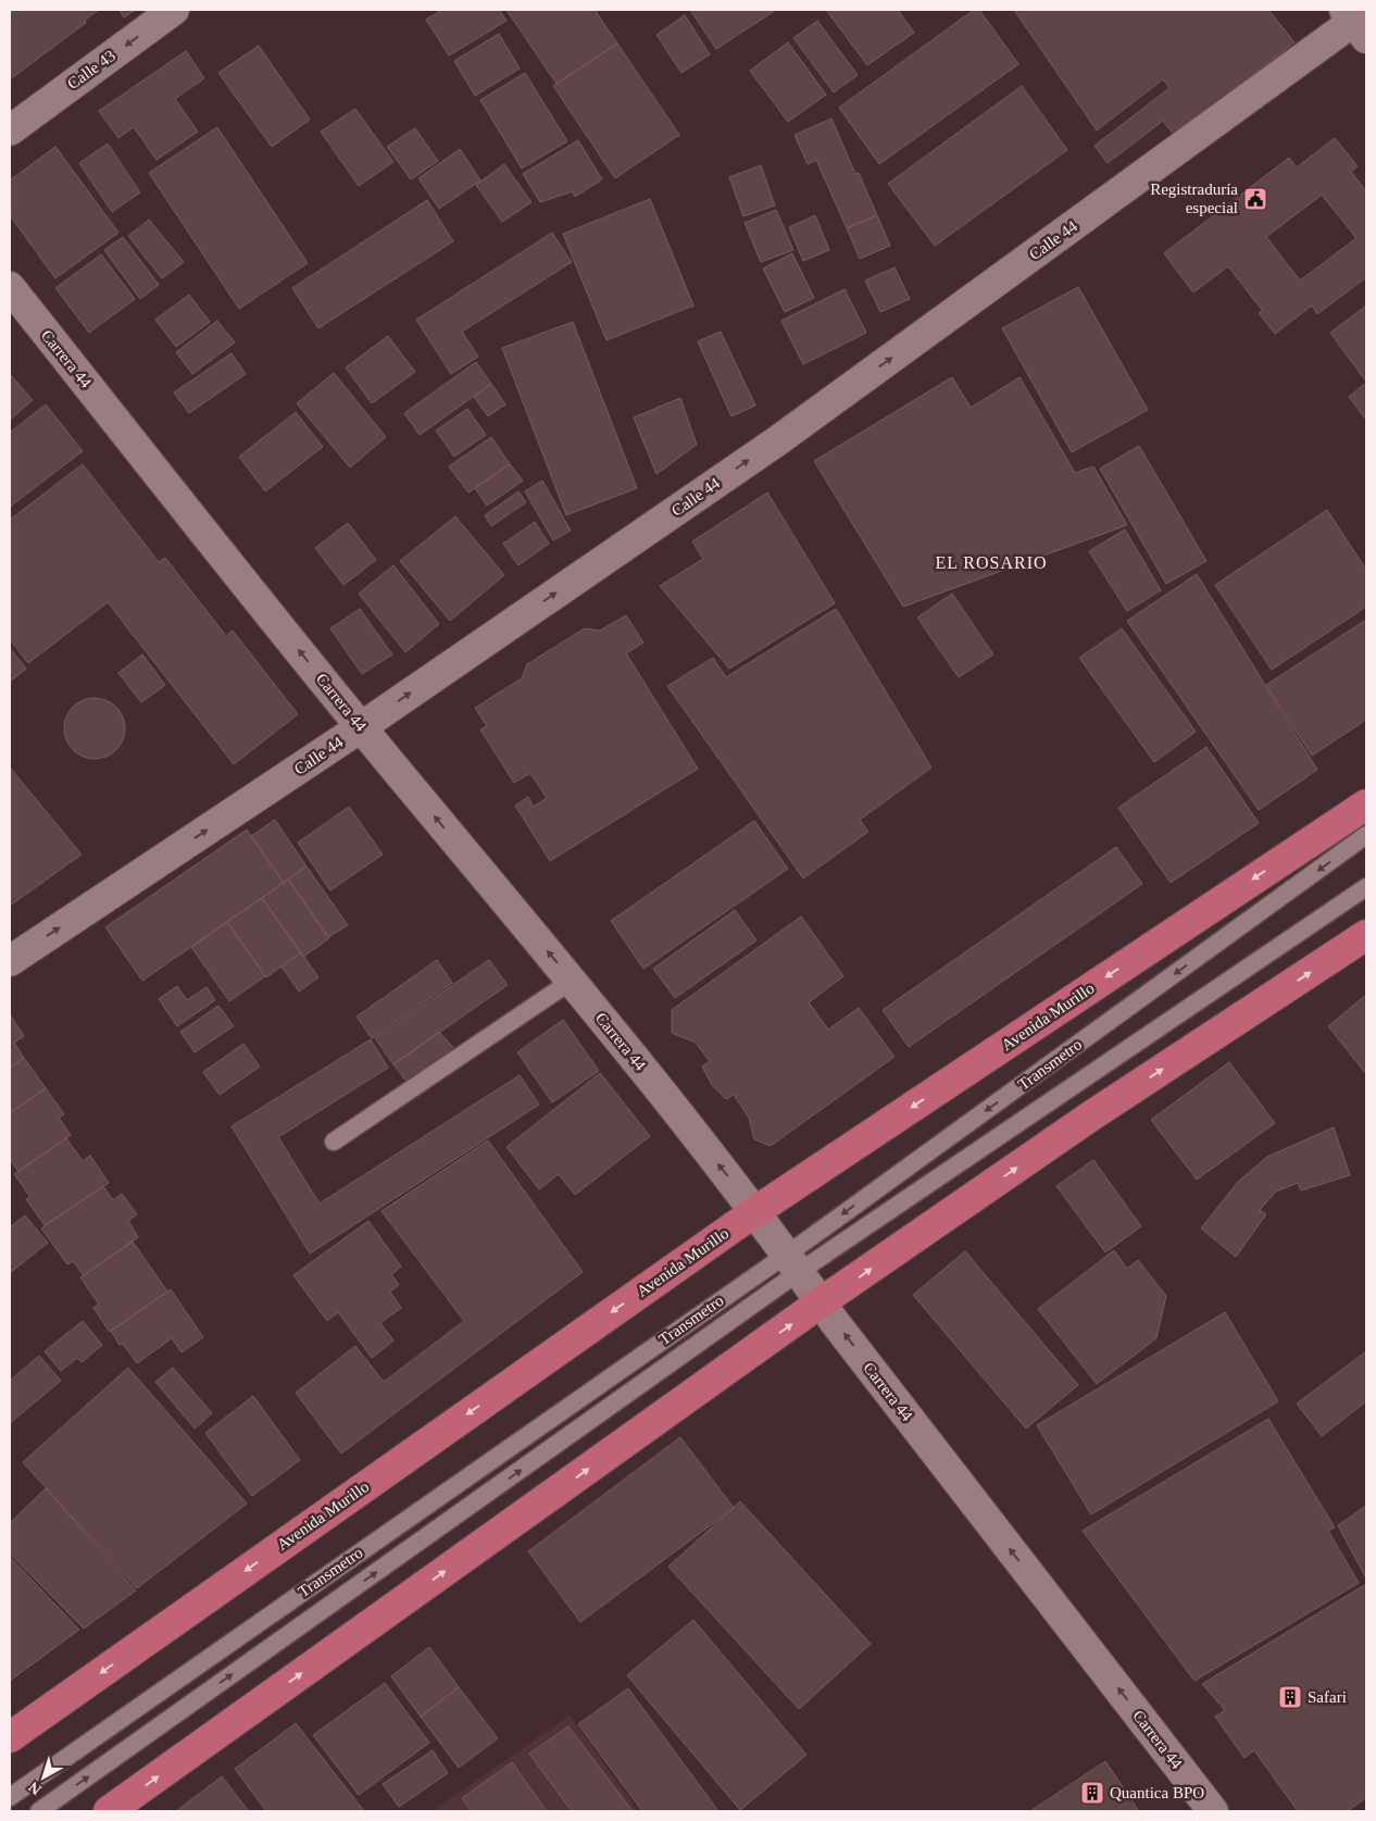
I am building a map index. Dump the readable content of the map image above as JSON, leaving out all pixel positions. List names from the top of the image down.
{
  "streets": {
    "main road": ["Avenida Murillo"],
    "street": ["Calle 43", "Calle 44", "Carrera 44"],
    "lane": ["Transmetro"]
  },
  "crossings": [
    ["Calle 44", "Carrera 44"],
    ["Carrera 44", "Avenida Murillo"],
    ["Carrera 44", "Transmetro"]
  ],
  "one_way": ["Calle 43", "Calle 44", "Carrera 44"],
  "districts": ["EL ROSARIO"],
  "places": {
    "public building": ["Registraduría especial"],
    "building": ["Safari", "Quantica BPO"]
  },
  "north": "bottom left"
}
